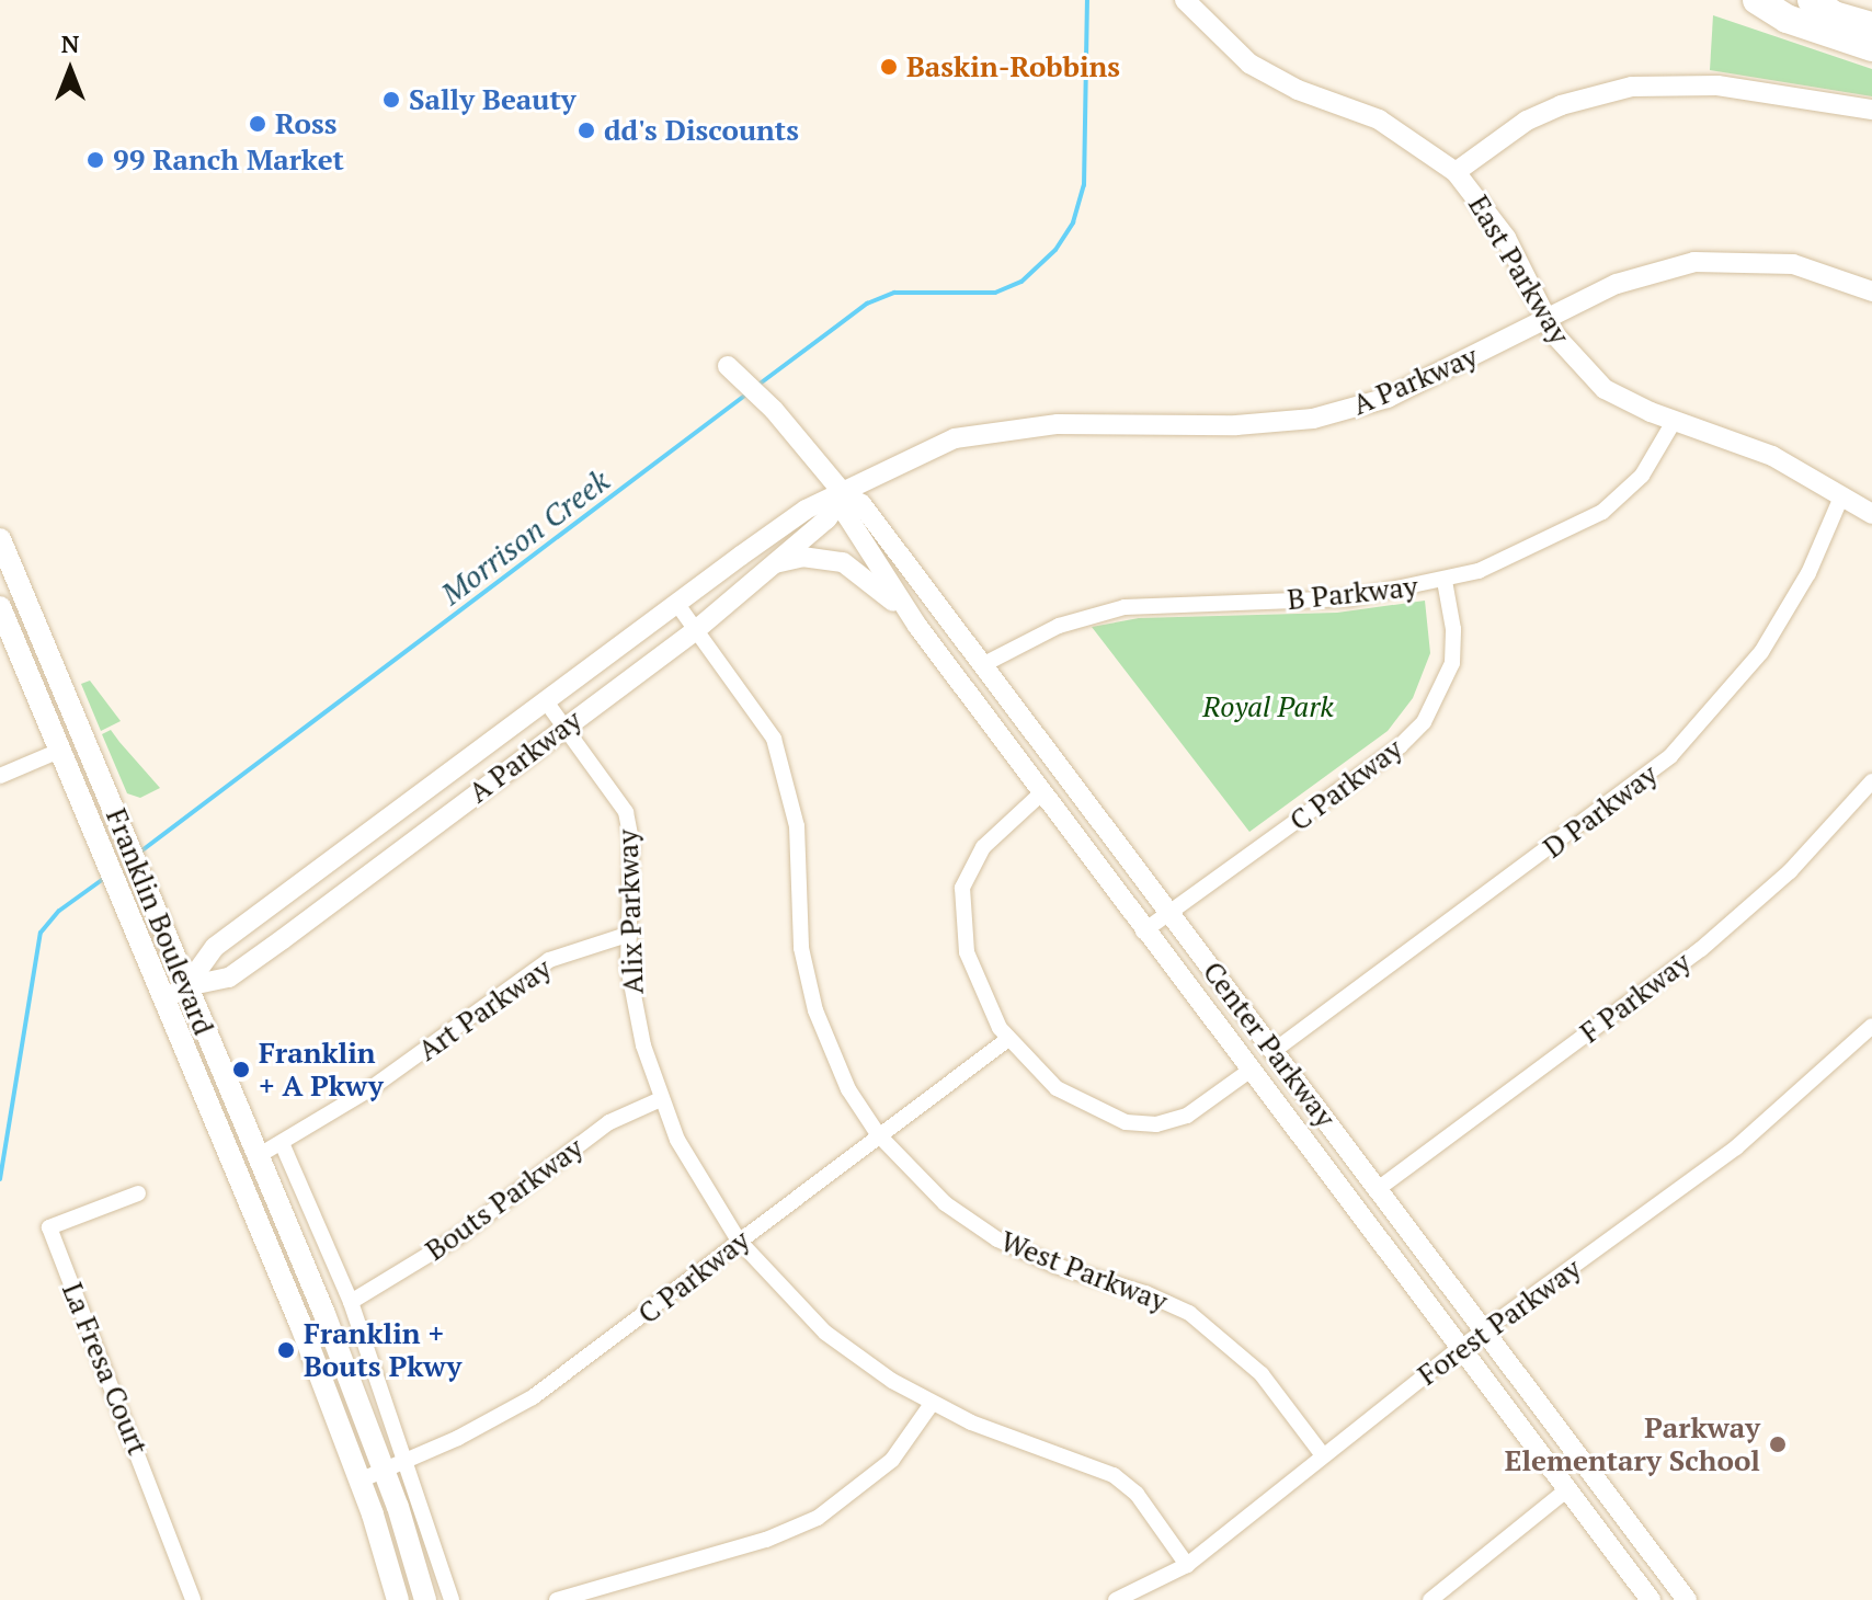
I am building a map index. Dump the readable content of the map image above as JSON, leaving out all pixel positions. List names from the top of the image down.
{
  "streets": {
    "main road": ["Franklin Boulevard"],
    "street": [
      "East Parkway",
      "A Parkway",
      "B Parkway",
      "C Parkway",
      "D Parkway",
      "Alix Parkway",
      "F Parkway",
      "Art Parkway",
      "Center Parkway",
      "Bouts Parkway",
      "West Parkway",
      "Forest Parkway",
      "La Fresa Court"
    ]
  },
  "crossings": [
    ["East Parkway", "A Parkway"],
    ["East Parkway", "B Parkway"],
    ["East Parkway", "D Parkway"],
    ["A Parkway", "Alix Parkway"],
    ["A Parkway", "Franklin Boulevard"],
    ["A Parkway", "Center Parkway"],
    ["A Parkway", "West Parkway"],
    ["B Parkway", "C Parkway"],
    ["B Parkway", "Center Parkway"],
    ["C Parkway", "Alix Parkway"],
    ["C Parkway", "Franklin Boulevard"],
    ["C Parkway", "Center Parkway"],
    ["C Parkway", "West Parkway"],
    ["D Parkway", "Center Parkway"],
    ["Alix Parkway", "Art Parkway"],
    ["Alix Parkway", "Bouts Parkway"],
    ["Alix Parkway", "Forest Parkway"],
    ["Franklin Boulevard", "Art Parkway"],
    ["F Parkway", "Center Parkway"],
    ["Center Parkway", "Forest Parkway"],
    ["West Parkway", "Forest Parkway"]
  ],
  "water": ["Morrison Creek"],
  "parks": ["Royal Park"],
  "places": [
    "Baskin-Robbins",
    "Sally Beauty",
    "Ross",
    "dd's Discounts",
    "99 Ranch Market",
    "Franklin + A Pkwy",
    "Franklin + Bouts Pkwy",
    "Parkway Elementary School"
  ],
  "north": "top"
}
